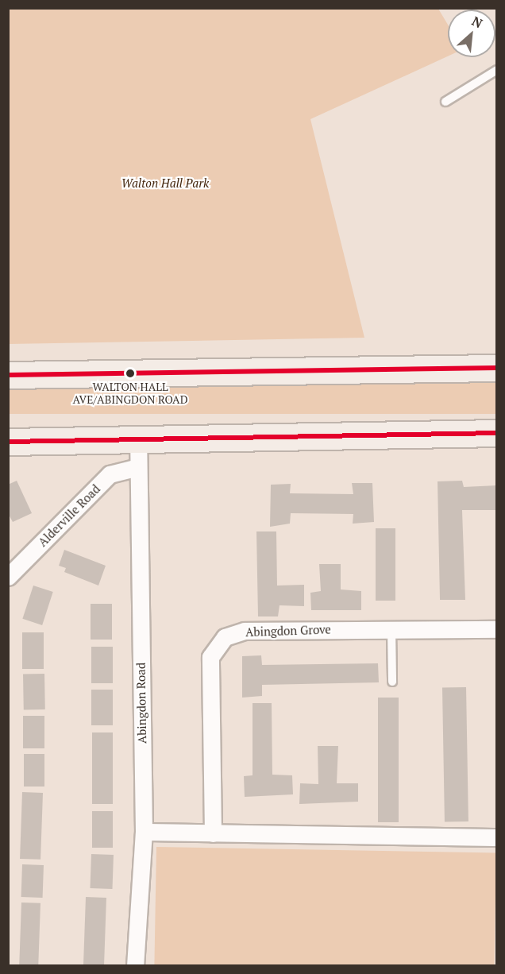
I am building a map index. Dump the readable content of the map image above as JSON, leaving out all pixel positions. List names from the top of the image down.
{
  "streets": {
    "street": ["Alderville Road", "Abingdon Grove", "Abingdon Road"]
  },
  "crossings": [
    ["Alderville Road", "Abingdon Road"]
  ],
  "parks": ["Walton Hall Park"],
  "places": ["WALTON HALL AVE/ABINGDON ROAD"],
  "north": "top right"
}
